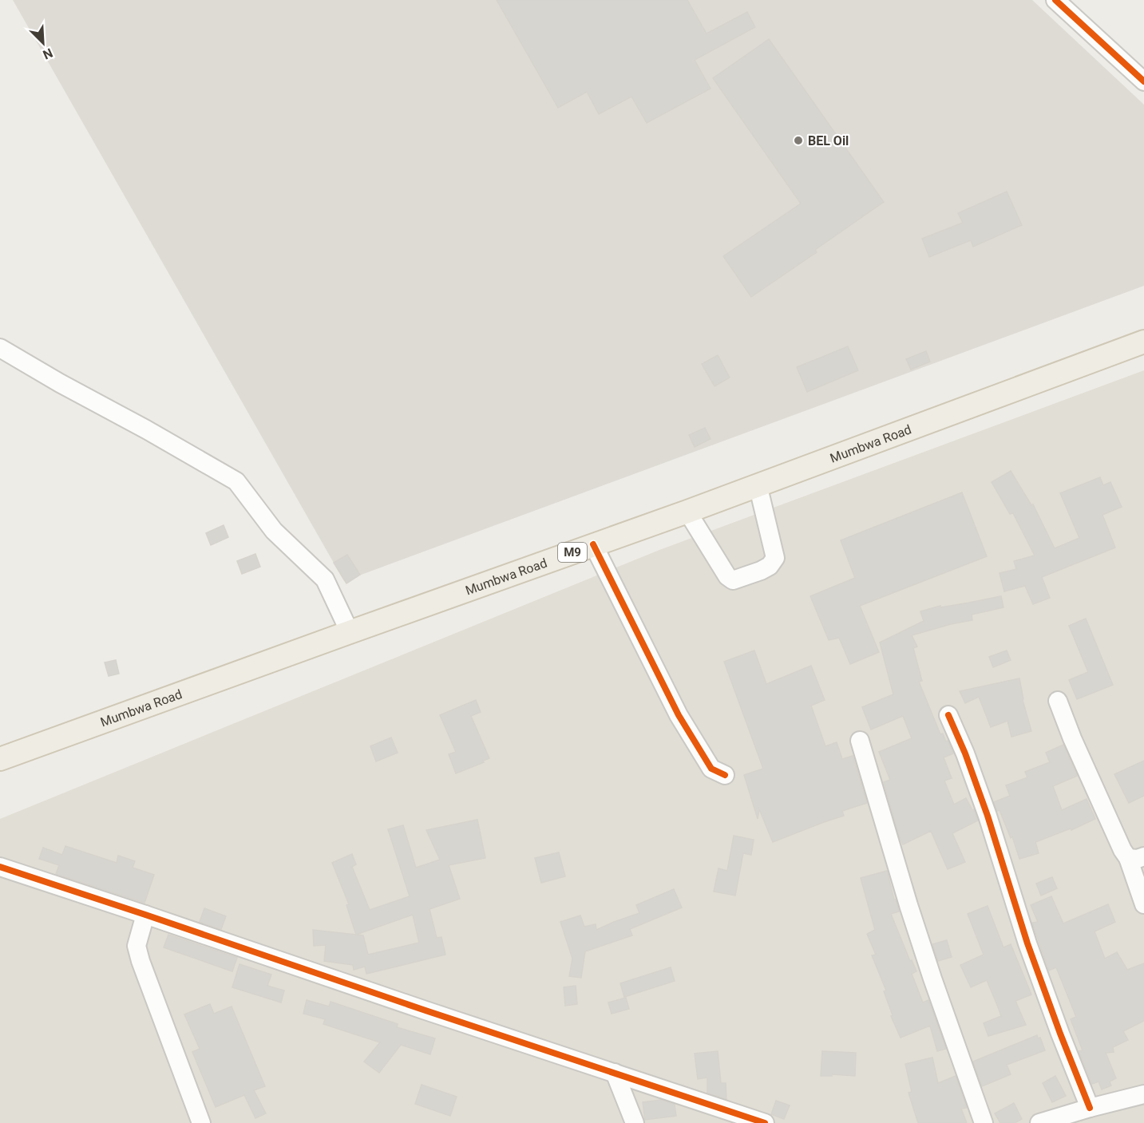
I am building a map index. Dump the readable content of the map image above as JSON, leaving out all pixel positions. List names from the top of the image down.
{
  "streets": {
    "main road": ["Mumbwa Road", "M9"]
  },
  "places": ["BEL Oil"],
  "north": "bottom right"
}
